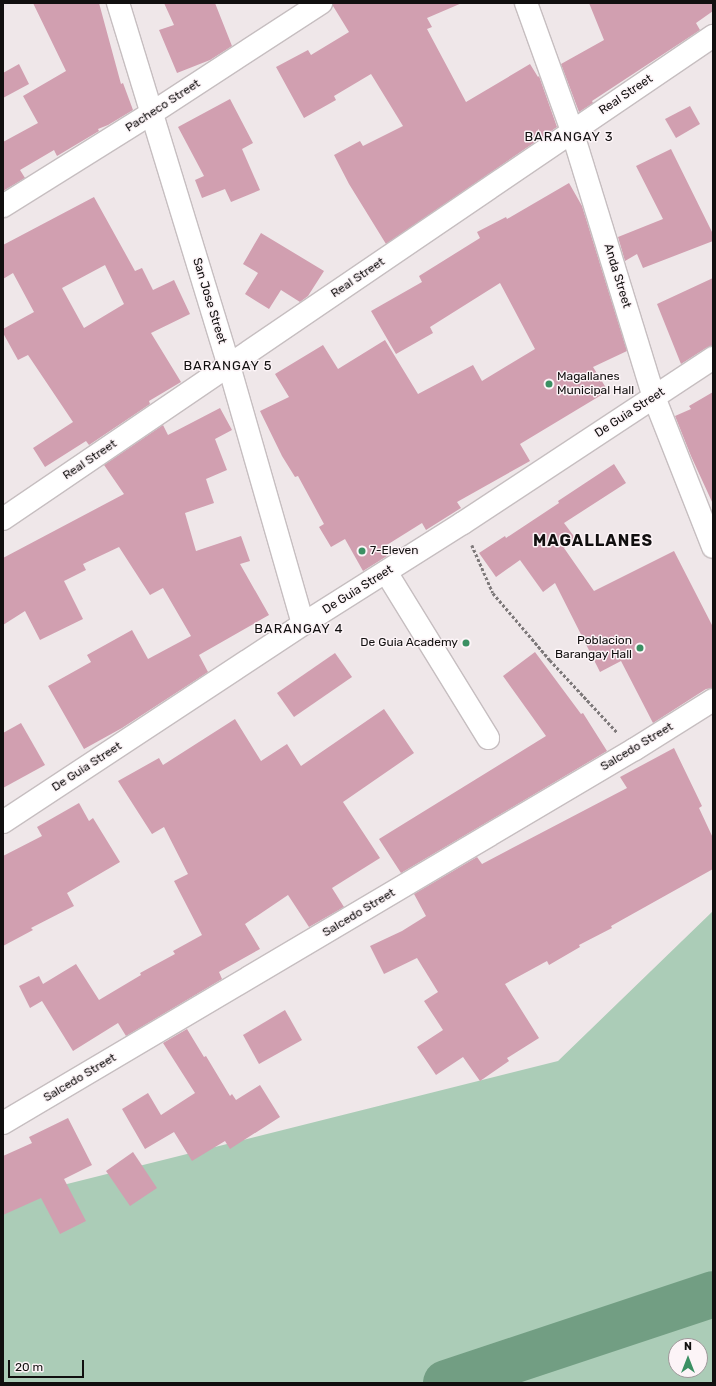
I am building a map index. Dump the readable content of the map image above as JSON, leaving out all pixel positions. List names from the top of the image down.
{
  "streets": {
    "street": [
      "Real Street",
      "Pacheco Street",
      "Anda Street",
      "San Jose Street",
      "De Guia Street",
      "Salcedo Street"
    ]
  },
  "crossings": [
    ["Real Street", "Anda Street"],
    ["Real Street", "San Jose Street"],
    ["Pacheco Street", "San Jose Street"],
    ["Anda Street", "De Guia Street"],
    ["San Jose Street", "De Guia Street"]
  ],
  "districts": [
    "BARANGAY 3",
    "BARANGAY 5",
    "MAGALLANES",
    "BARANGAY 4"
  ],
  "places": [
    "Magallanes Municipal Hall",
    "7-Eleven",
    "De Guia Academy",
    "Poblacion Barangay Hall"
  ],
  "scale_bar": "20 m",
  "north": "top"
}
